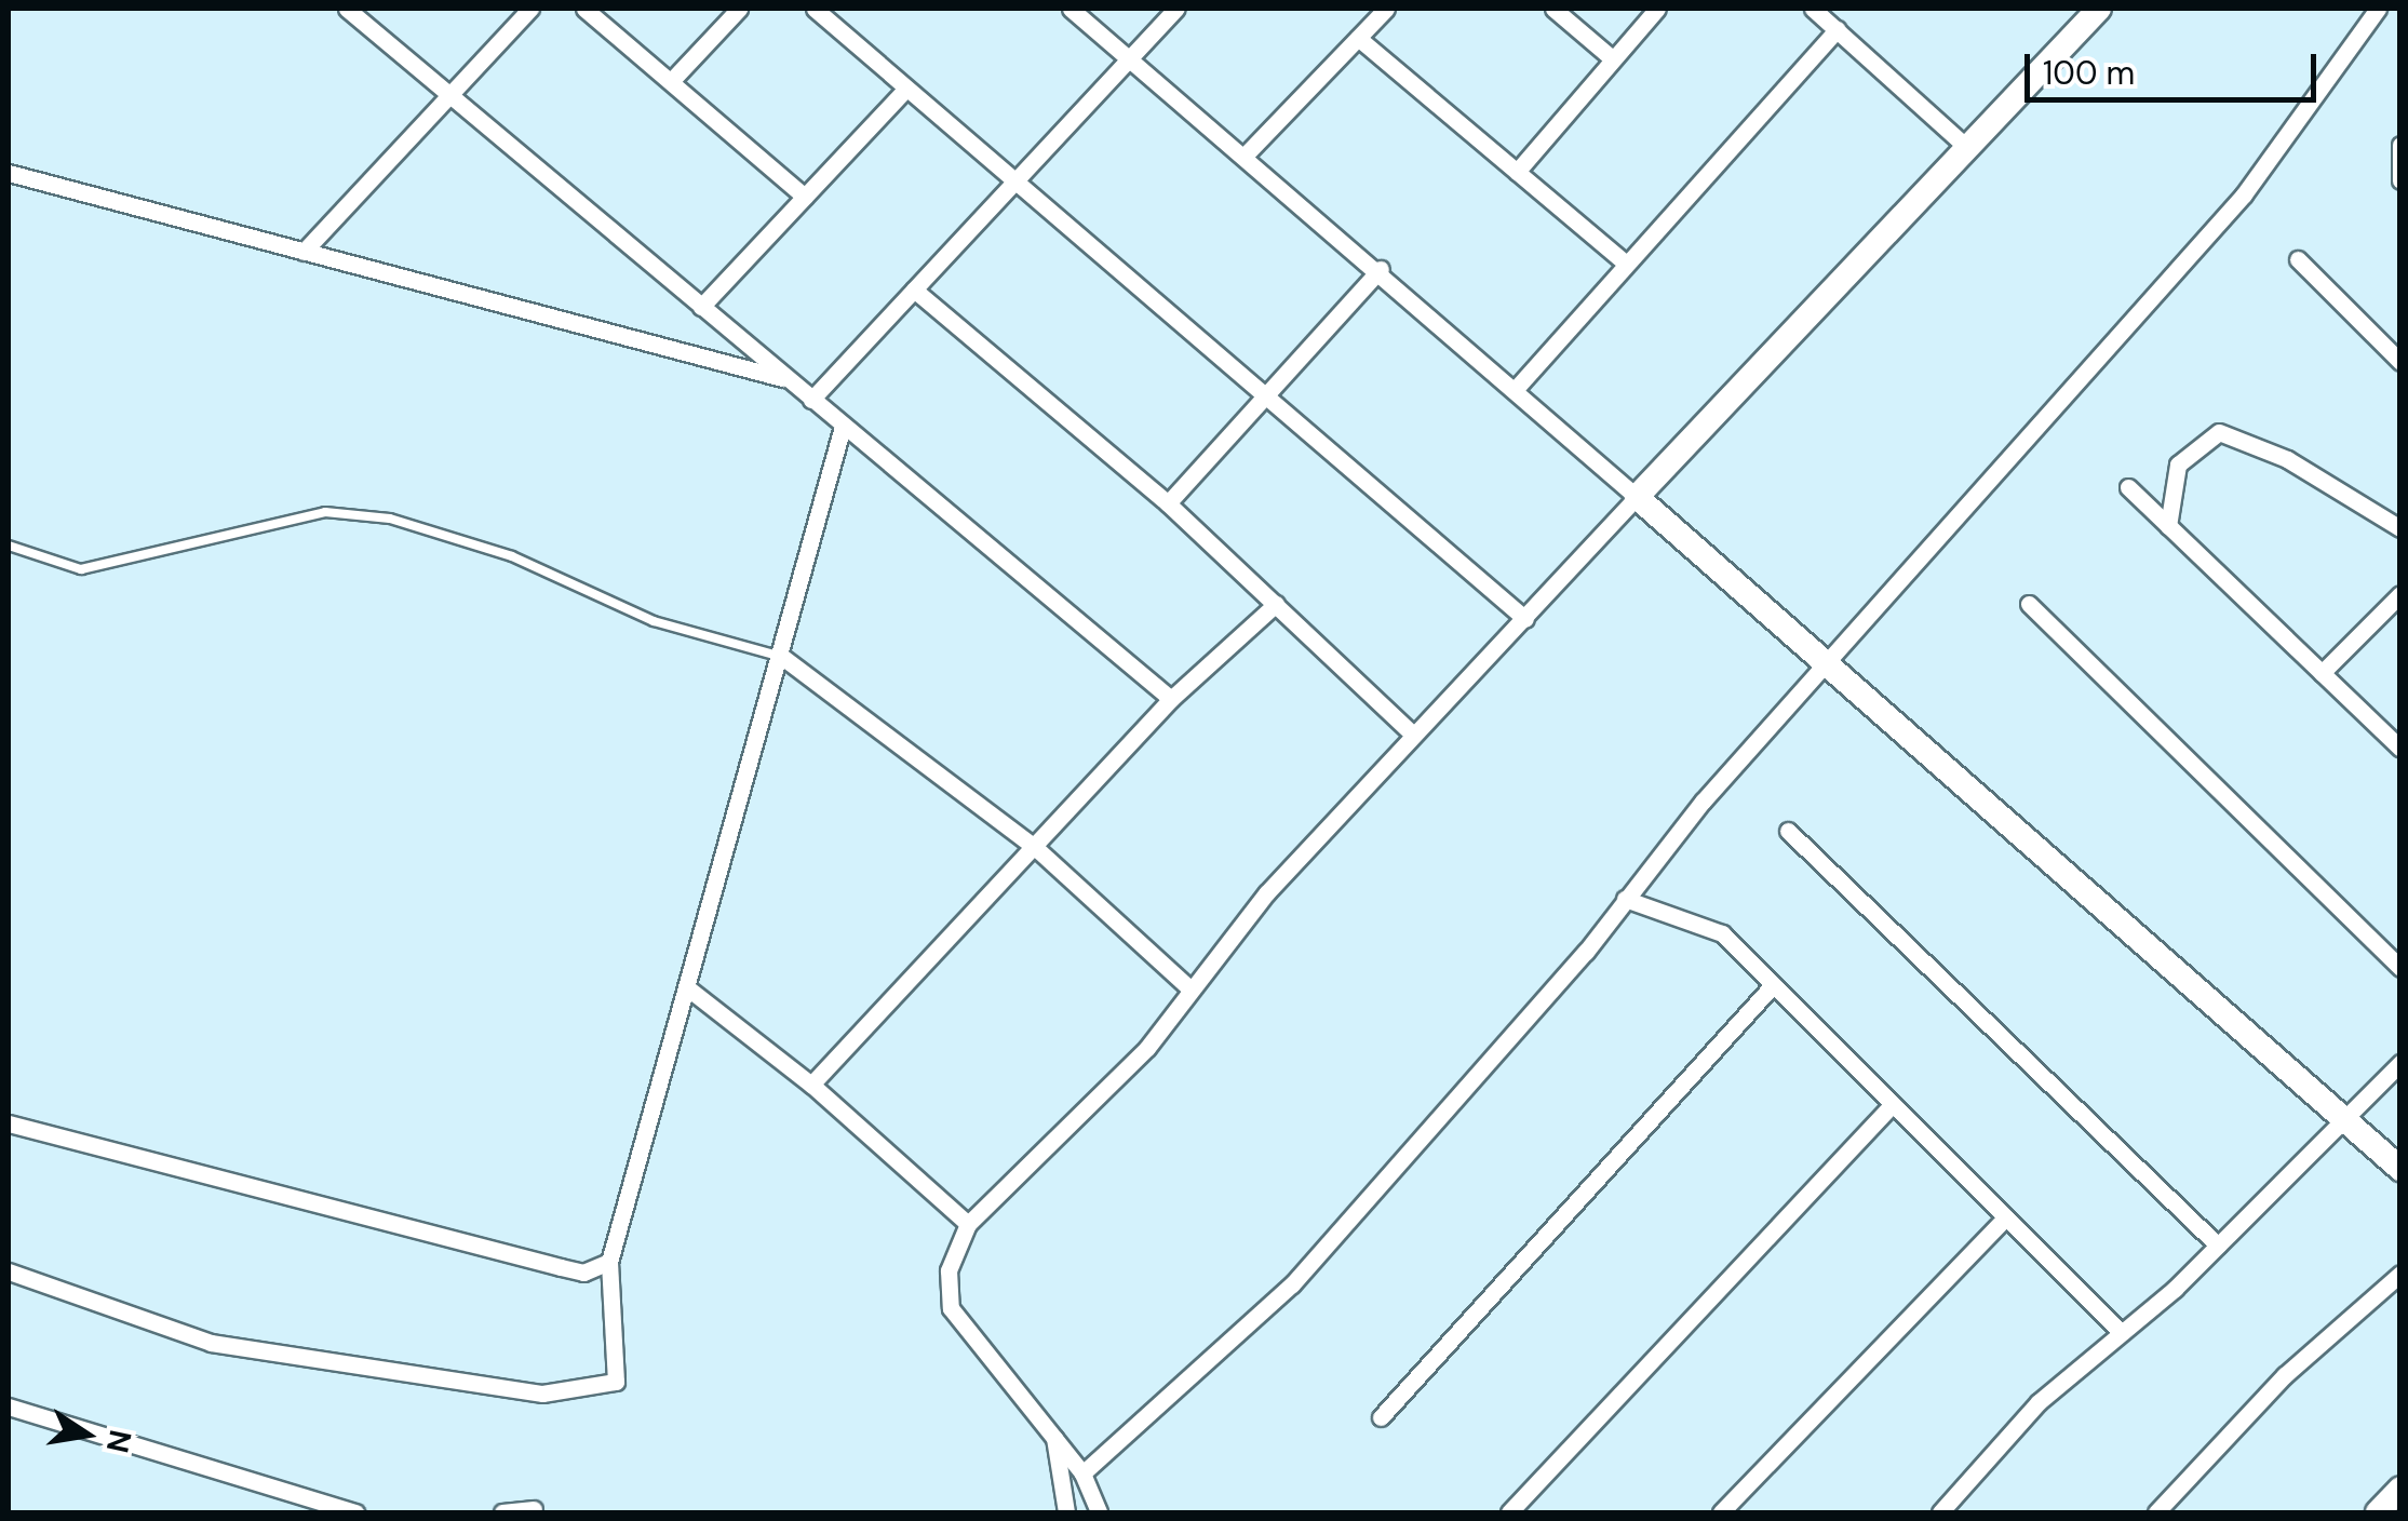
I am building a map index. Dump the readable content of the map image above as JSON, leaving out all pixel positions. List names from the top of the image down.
{
  "scale_bar": "100 m",
  "north": "right"
}
